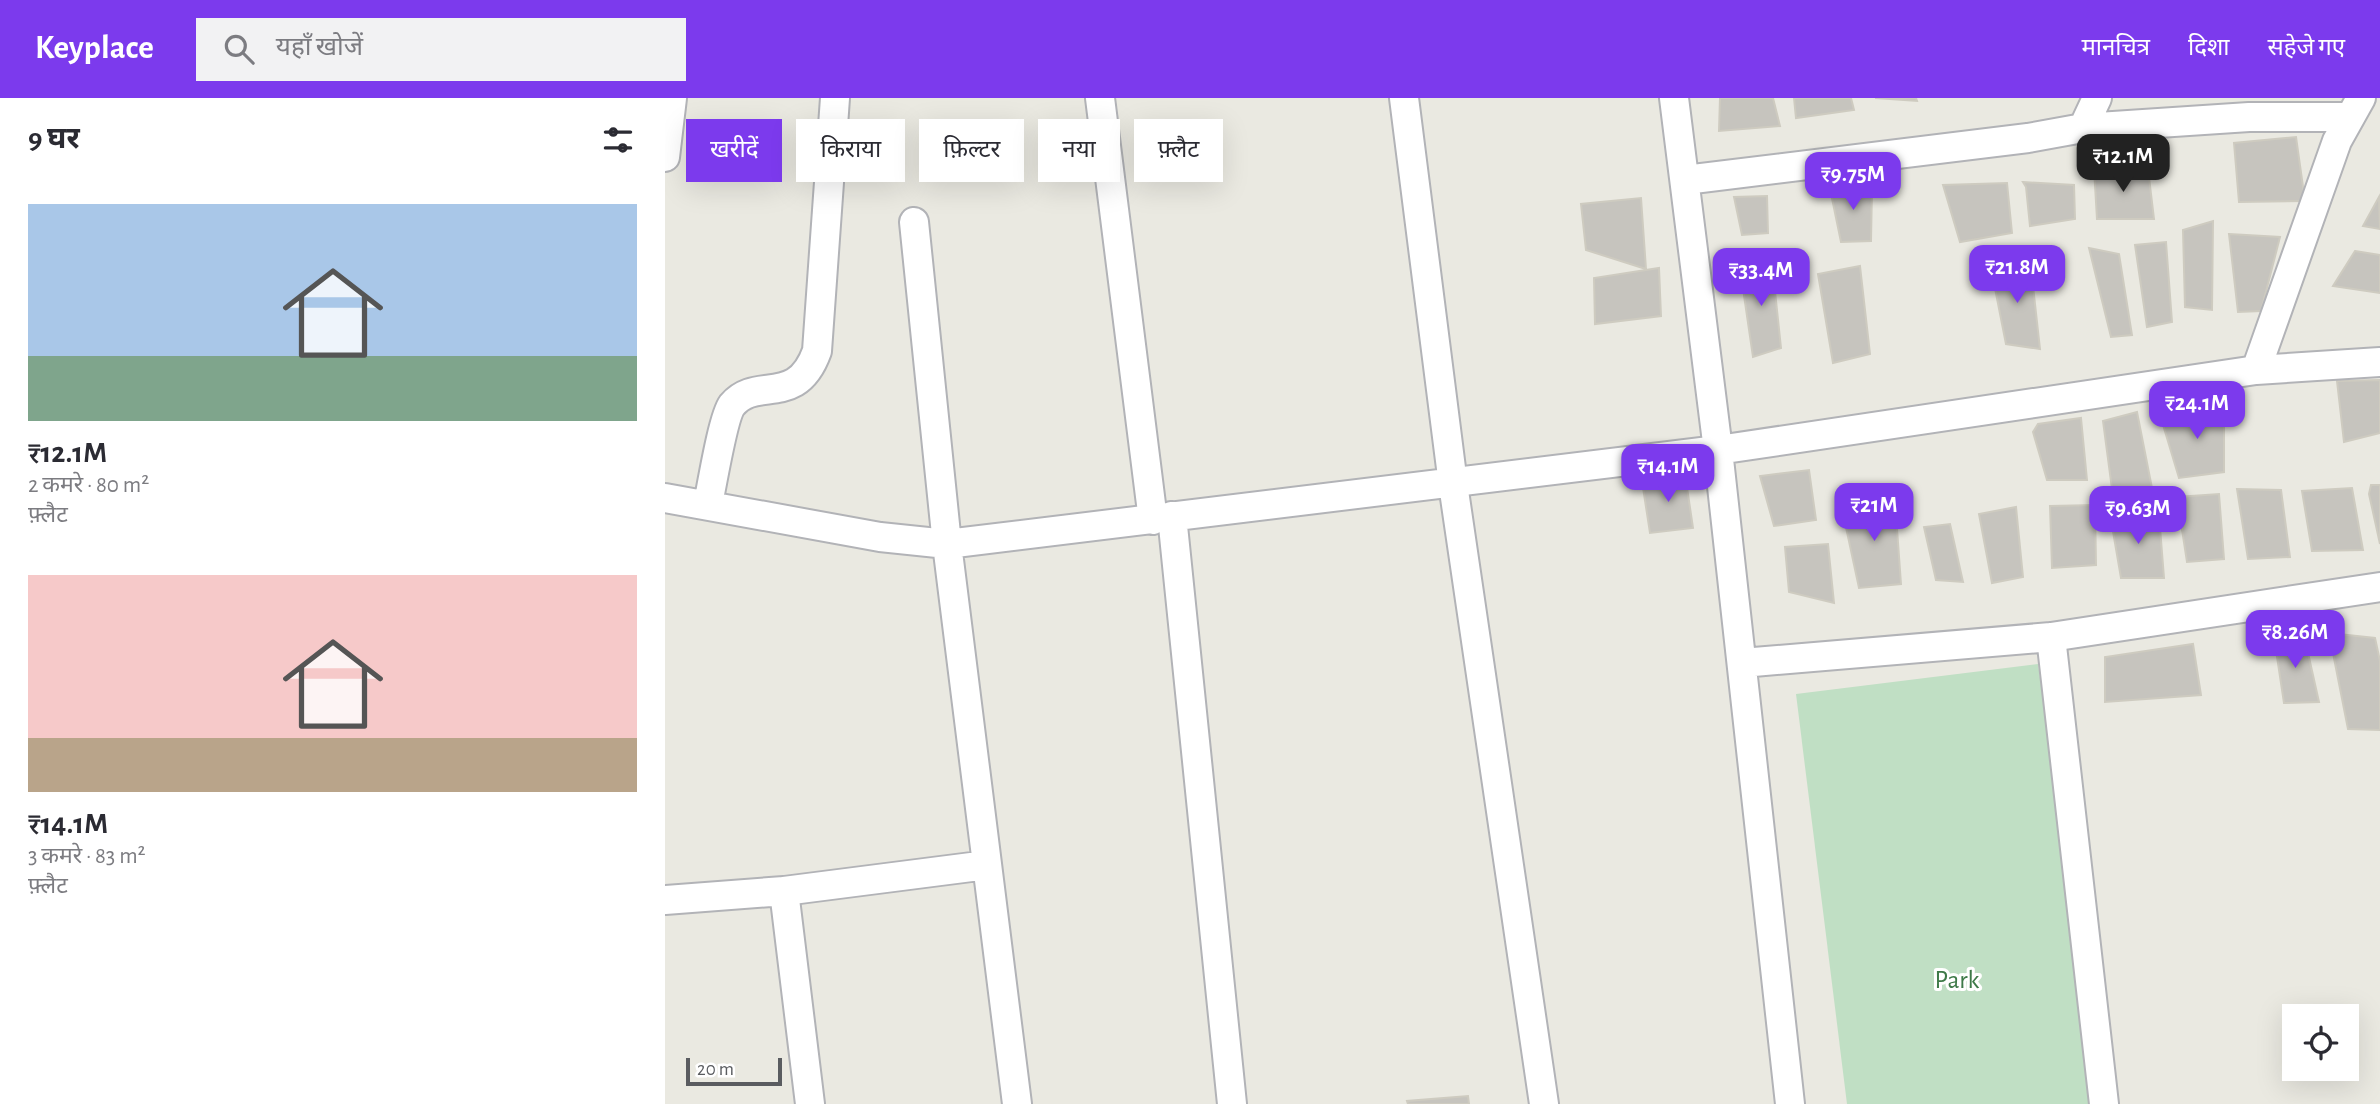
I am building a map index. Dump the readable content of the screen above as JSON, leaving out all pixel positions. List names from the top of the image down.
{
  "parks": ["Park"],
  "scale_bar": "20 m",
  "page": {
    "header": "Keyplace",
    "search": "यहाँ खोजें",
    "nav": ["मानचित्र", "दिशा", "सहेजे गए"],
    "heading": "9 घर",
    "chip": [
      "खरीदें",
      "किराया",
      "फ़िल्टर",
      "नया",
      "फ़्लैट"
    ],
    "price": [
      "₹12.1M",
      "₹9.75M",
      "₹21.8M",
      "₹33.4M",
      "₹24.1M",
      "₹14.1M",
      "₹21M",
      "₹9.63M",
      "₹8.26M"
    ],
    "list": [
      {
        "name": "₹12.1M",
        "note": "2 कमरे · 80 m² · फ़्लैट"
      },
      {
        "name": "₹14.1M",
        "note": "3 कमरे · 83 m² · फ़्लैट"
      }
    ],
    "scale": "20 m"
  }
}
